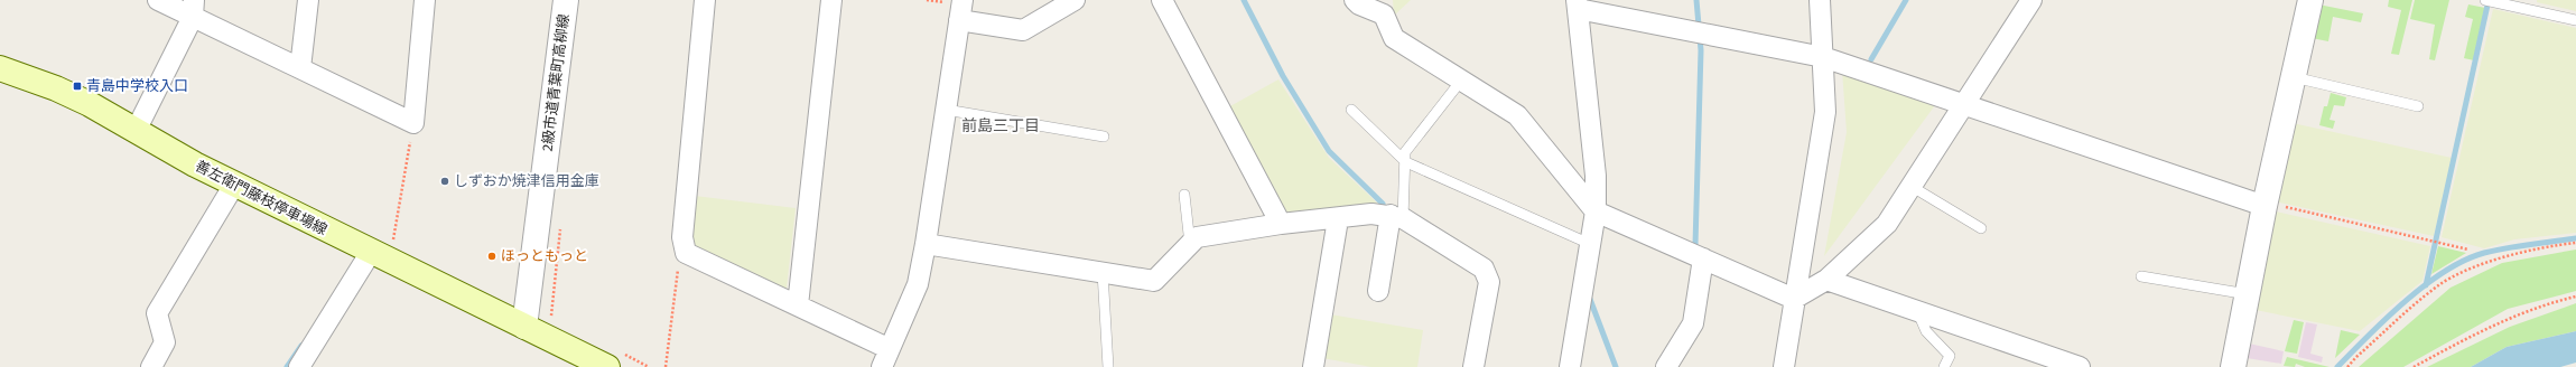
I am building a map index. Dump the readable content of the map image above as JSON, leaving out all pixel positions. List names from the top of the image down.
{
  "streets": {
    "main road": ["善左衛門藤枝停車場線"],
    "street": ["2級市道青葉町高柳線"]
  },
  "crossings": [
    ["2級市道青葉町高柳線", "善左衛門藤枝停車場線"]
  ],
  "districts": ["前島三丁目"],
  "places": {
    "transit": ["青島中学校入口"],
    "other": ["しずおか焼津信用金庫", "ほっともっと"]
  }
}
